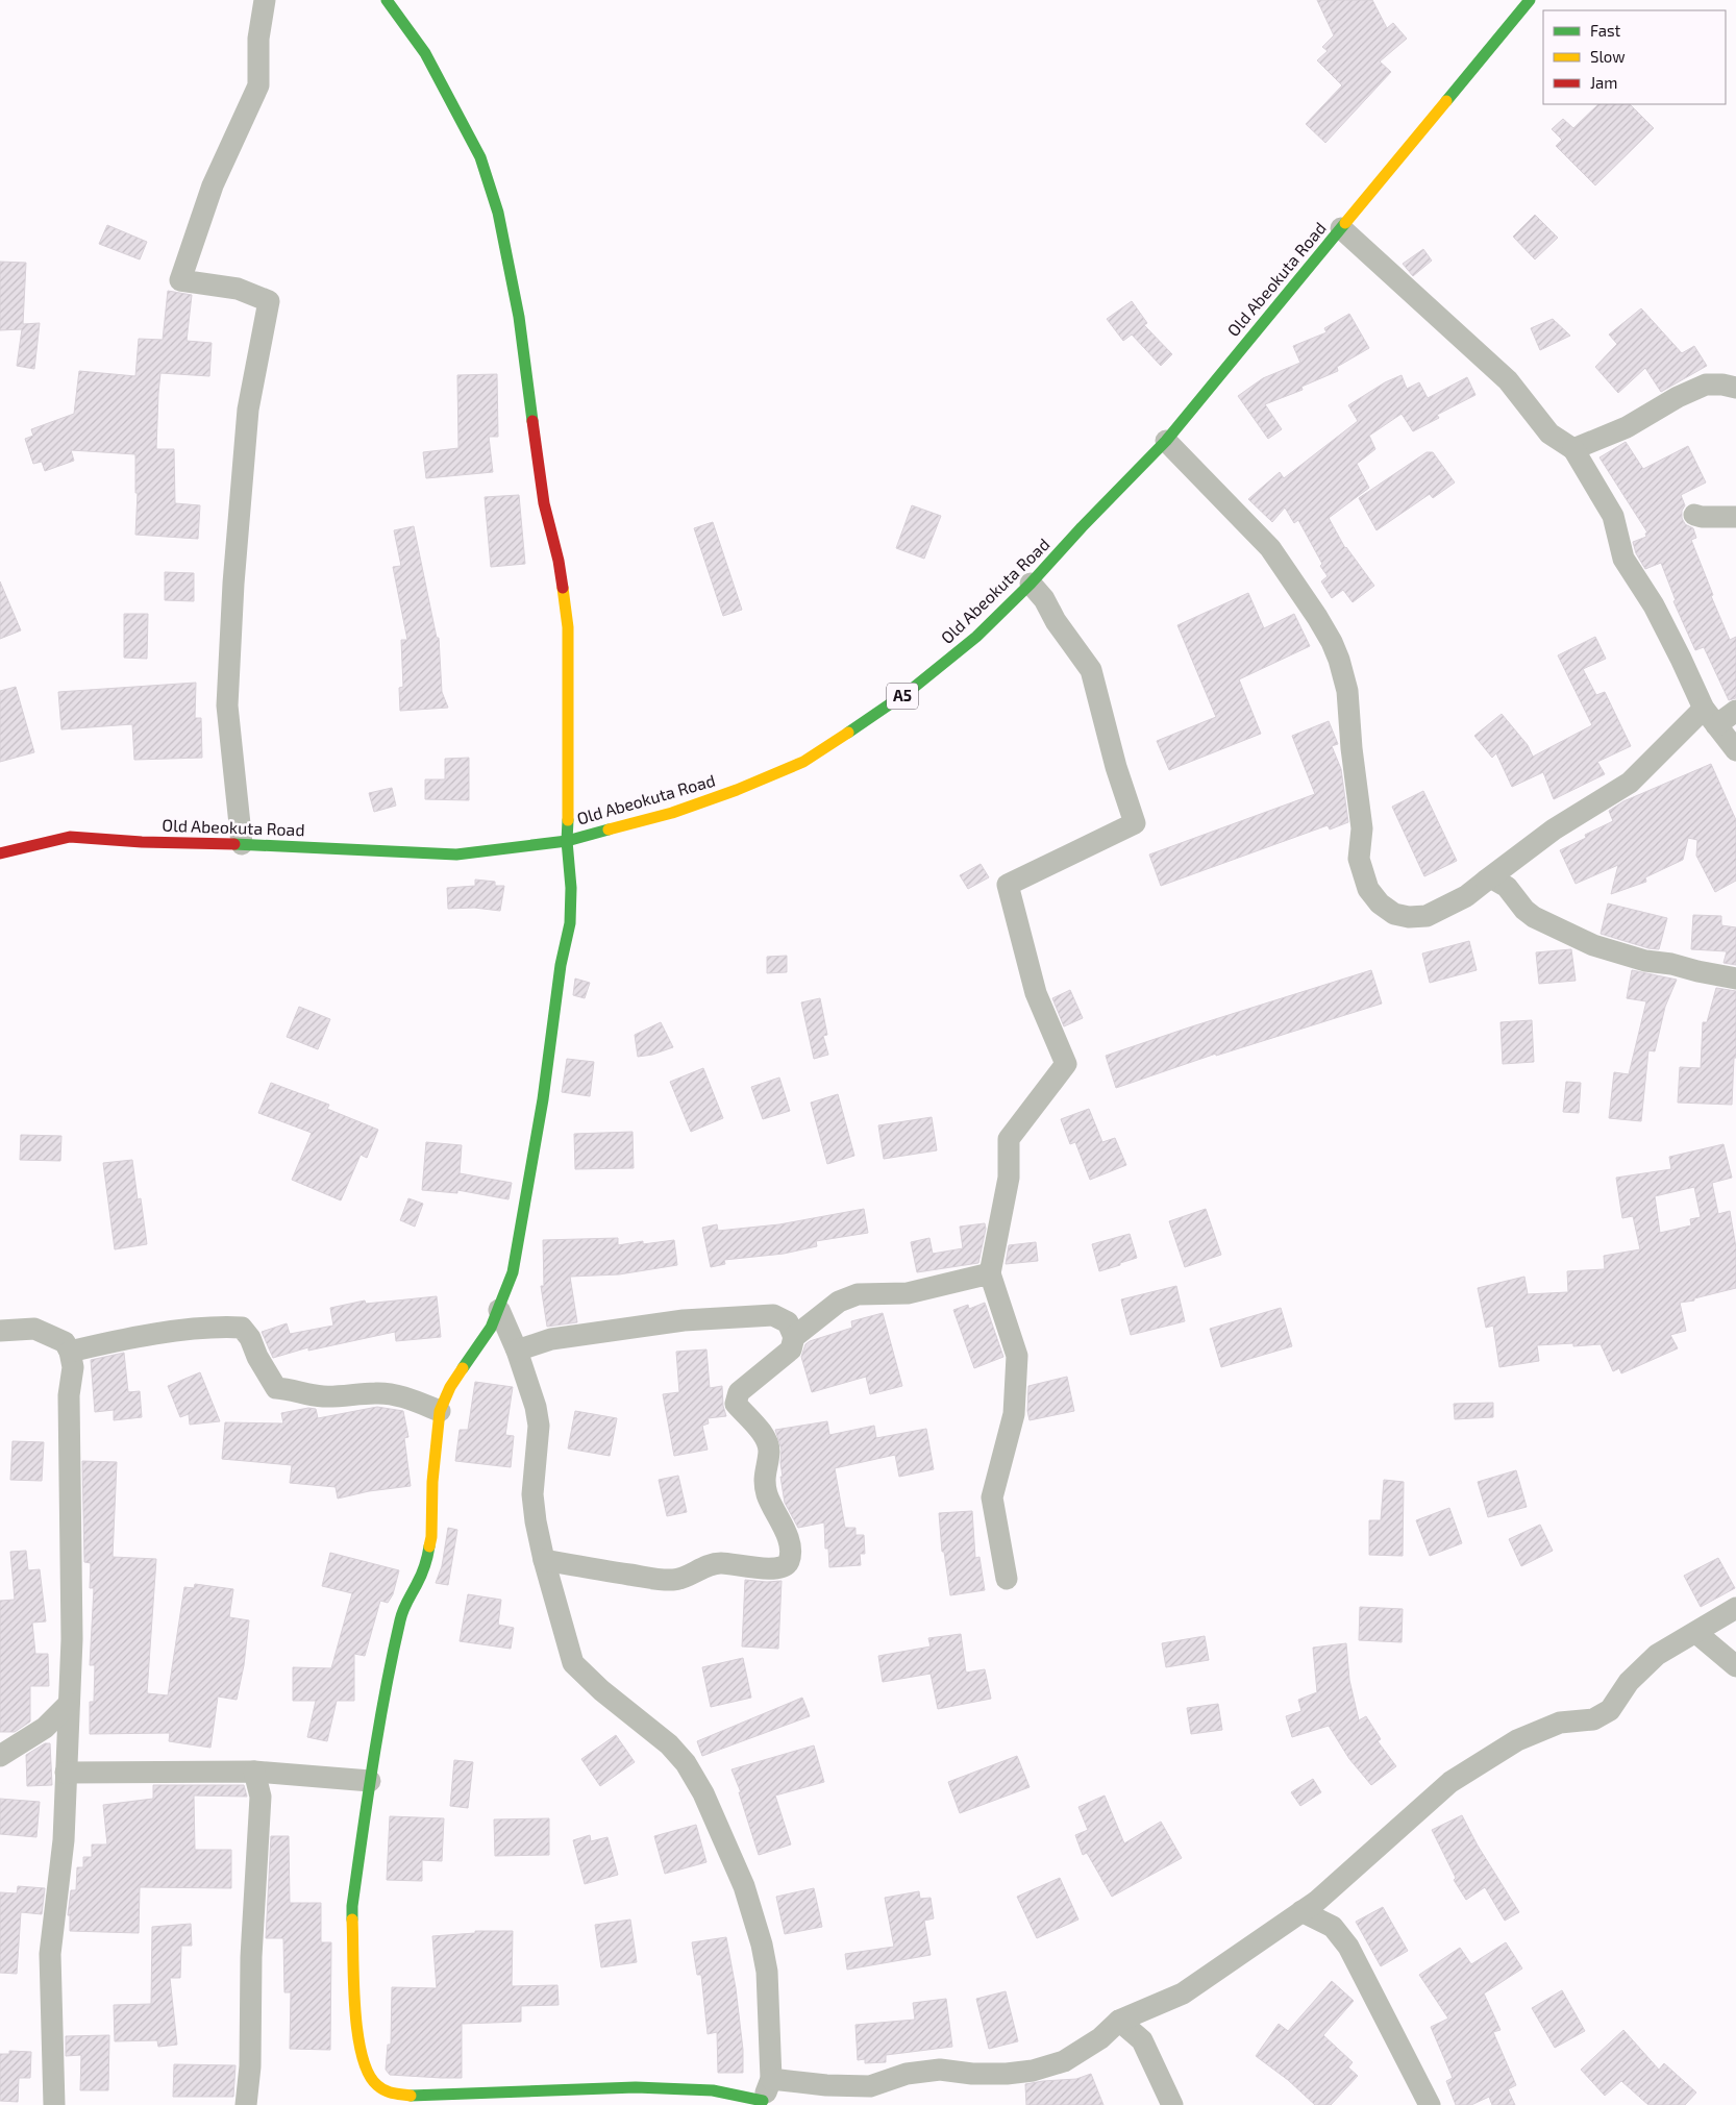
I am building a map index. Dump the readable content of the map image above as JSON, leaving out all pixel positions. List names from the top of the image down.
{
  "streets": {
    "main road": ["Old Abeokuta Road", "A5"]
  },
  "legend": ["Fast", "Slow", "Jam"]
}
